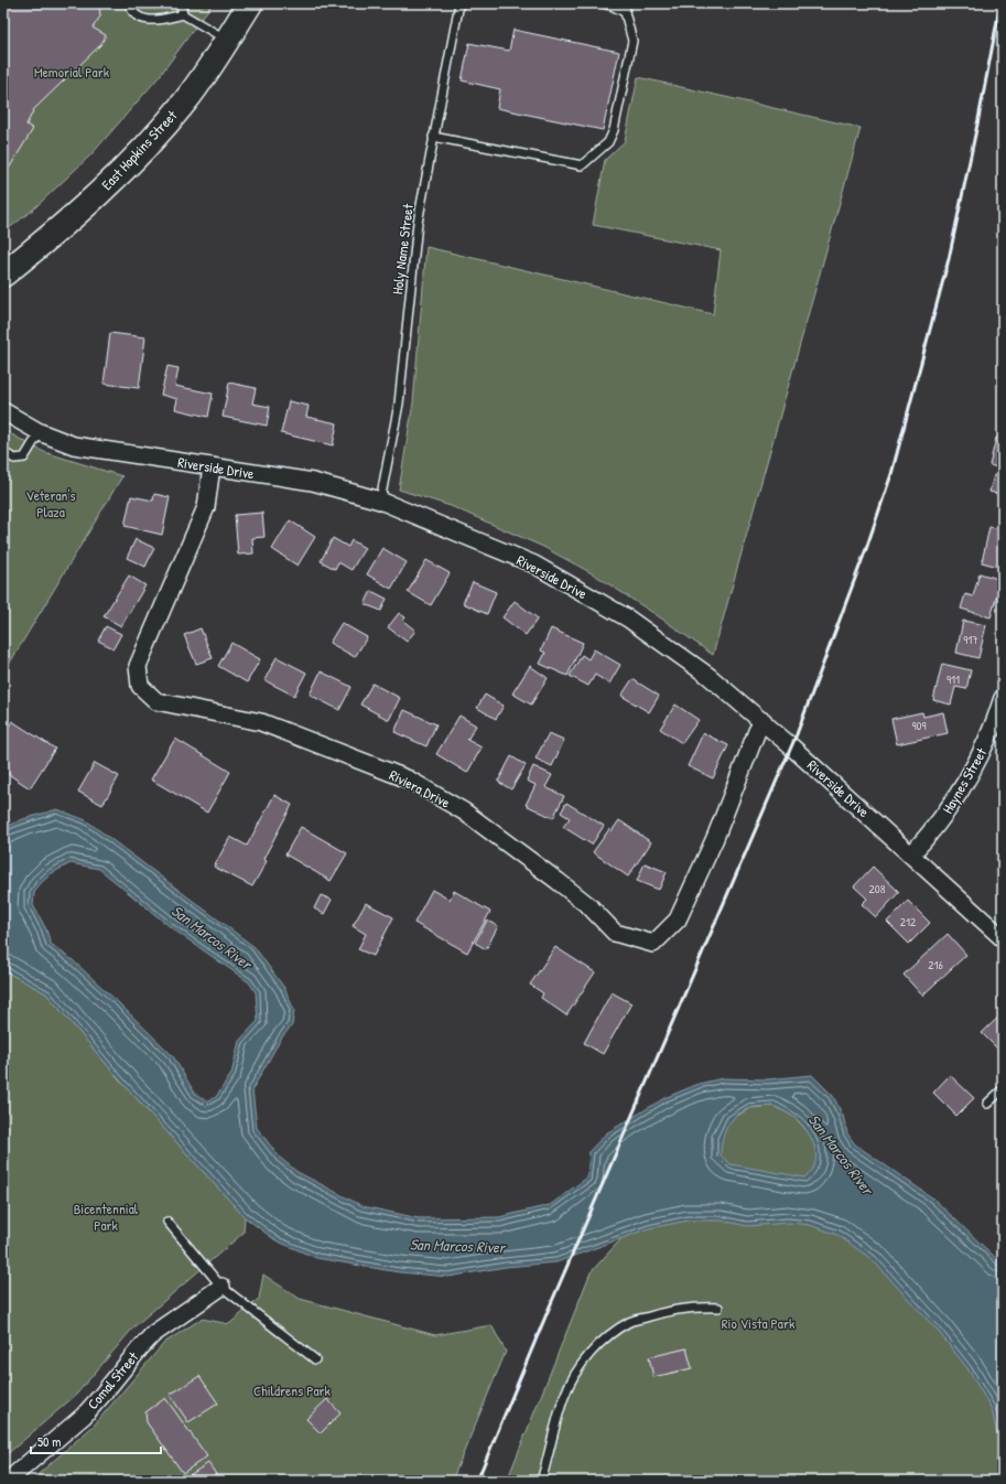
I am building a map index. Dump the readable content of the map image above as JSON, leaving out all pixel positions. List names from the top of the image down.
{
  "streets": {
    "main road": ["East Hopkins Street"],
    "street": [
      "Riverside Drive",
      "Haynes Street",
      "Riviera Drive",
      "Comal Street"
    ],
    "lane": ["Holy Name Street"]
  },
  "crossings": [
    ["Holy Name Street", "Riverside Drive"],
    ["Riverside Drive", "Haynes Street"],
    ["Riverside Drive", "Riviera Drive"]
  ],
  "water": ["San Marcos River"],
  "parks": [
    "Memorial Park",
    "Veteran's Plaza",
    "Bicentennial Park",
    "Rio Vista Park",
    "Childrens Park"
  ],
  "house_numbers": [
    "917",
    "911",
    "909",
    "208",
    "212",
    "216"
  ],
  "scale_bar": "50 m"
}
